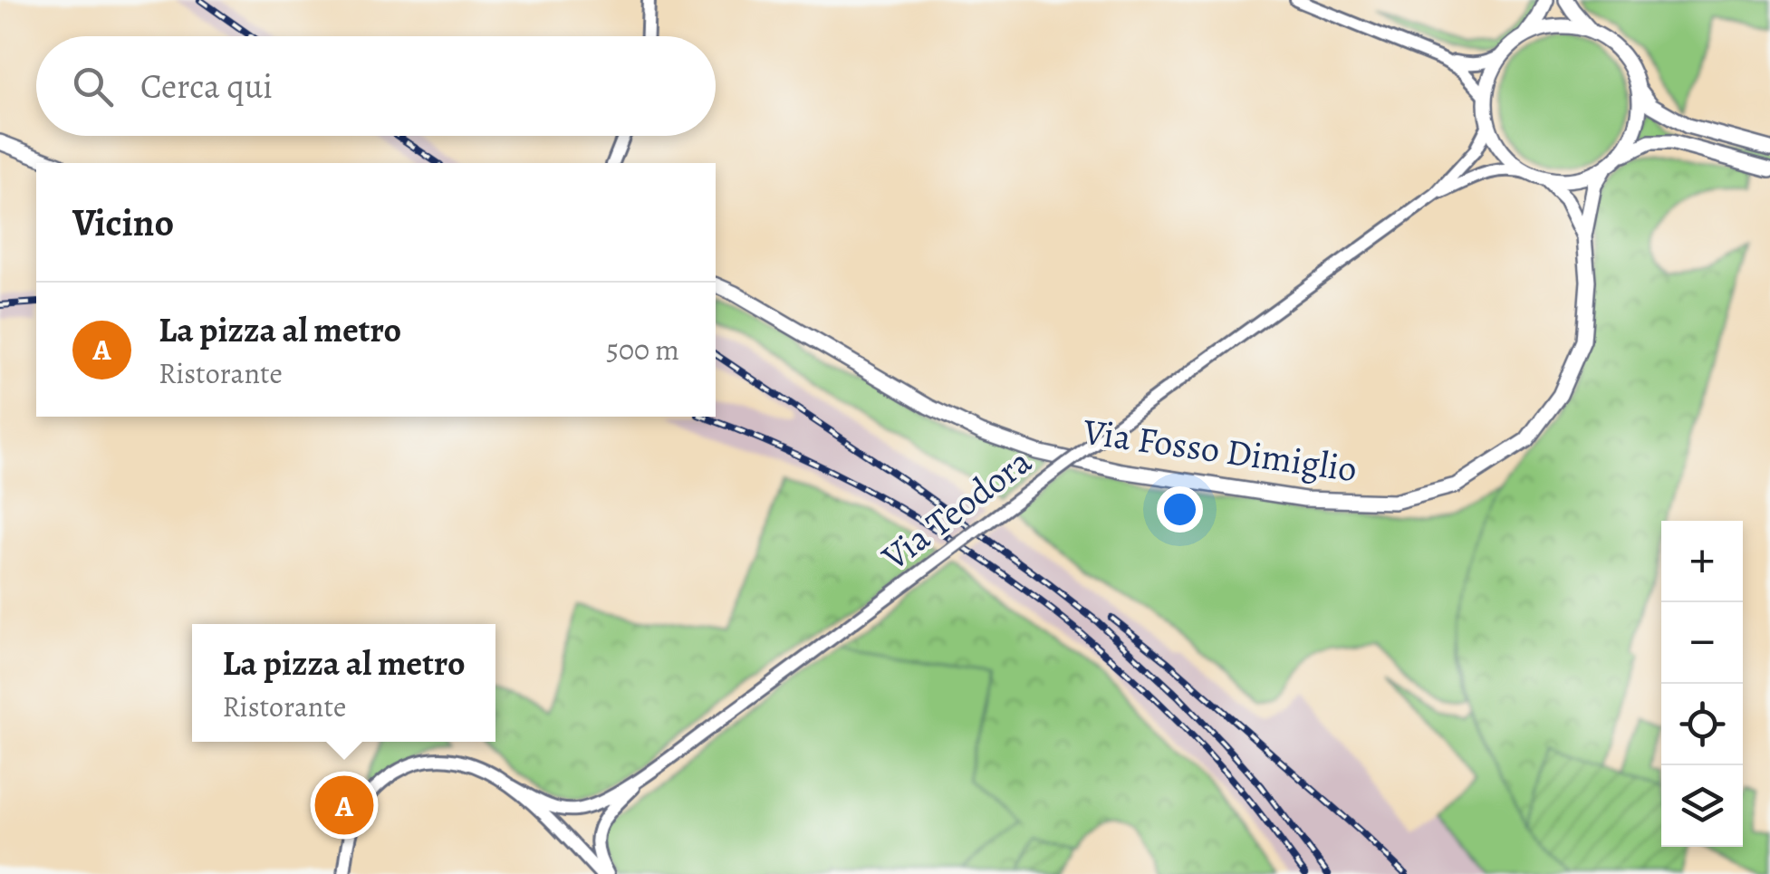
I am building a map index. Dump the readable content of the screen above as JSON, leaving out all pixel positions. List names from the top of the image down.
{
  "streets": {
    "main road": ["Via Fosso Dimiglio"],
    "street": ["Via Teodora"]
  },
  "crossings": [
    ["Via Fosso Dimiglio", "Via Teodora"]
  ],
  "page": {
    "search": "Cerca qui",
    "heading": "Vicino",
    "list": [
      {
        "mark": "A",
        "name": "La pizza al metro",
        "note": "Ristorante",
        "value": "500 m"
      }
    ],
    "map_buttons": ["+", "−"],
    "popup": ["La pizza al metro", "Ristorante"],
    "pins": "A"
  }
}
